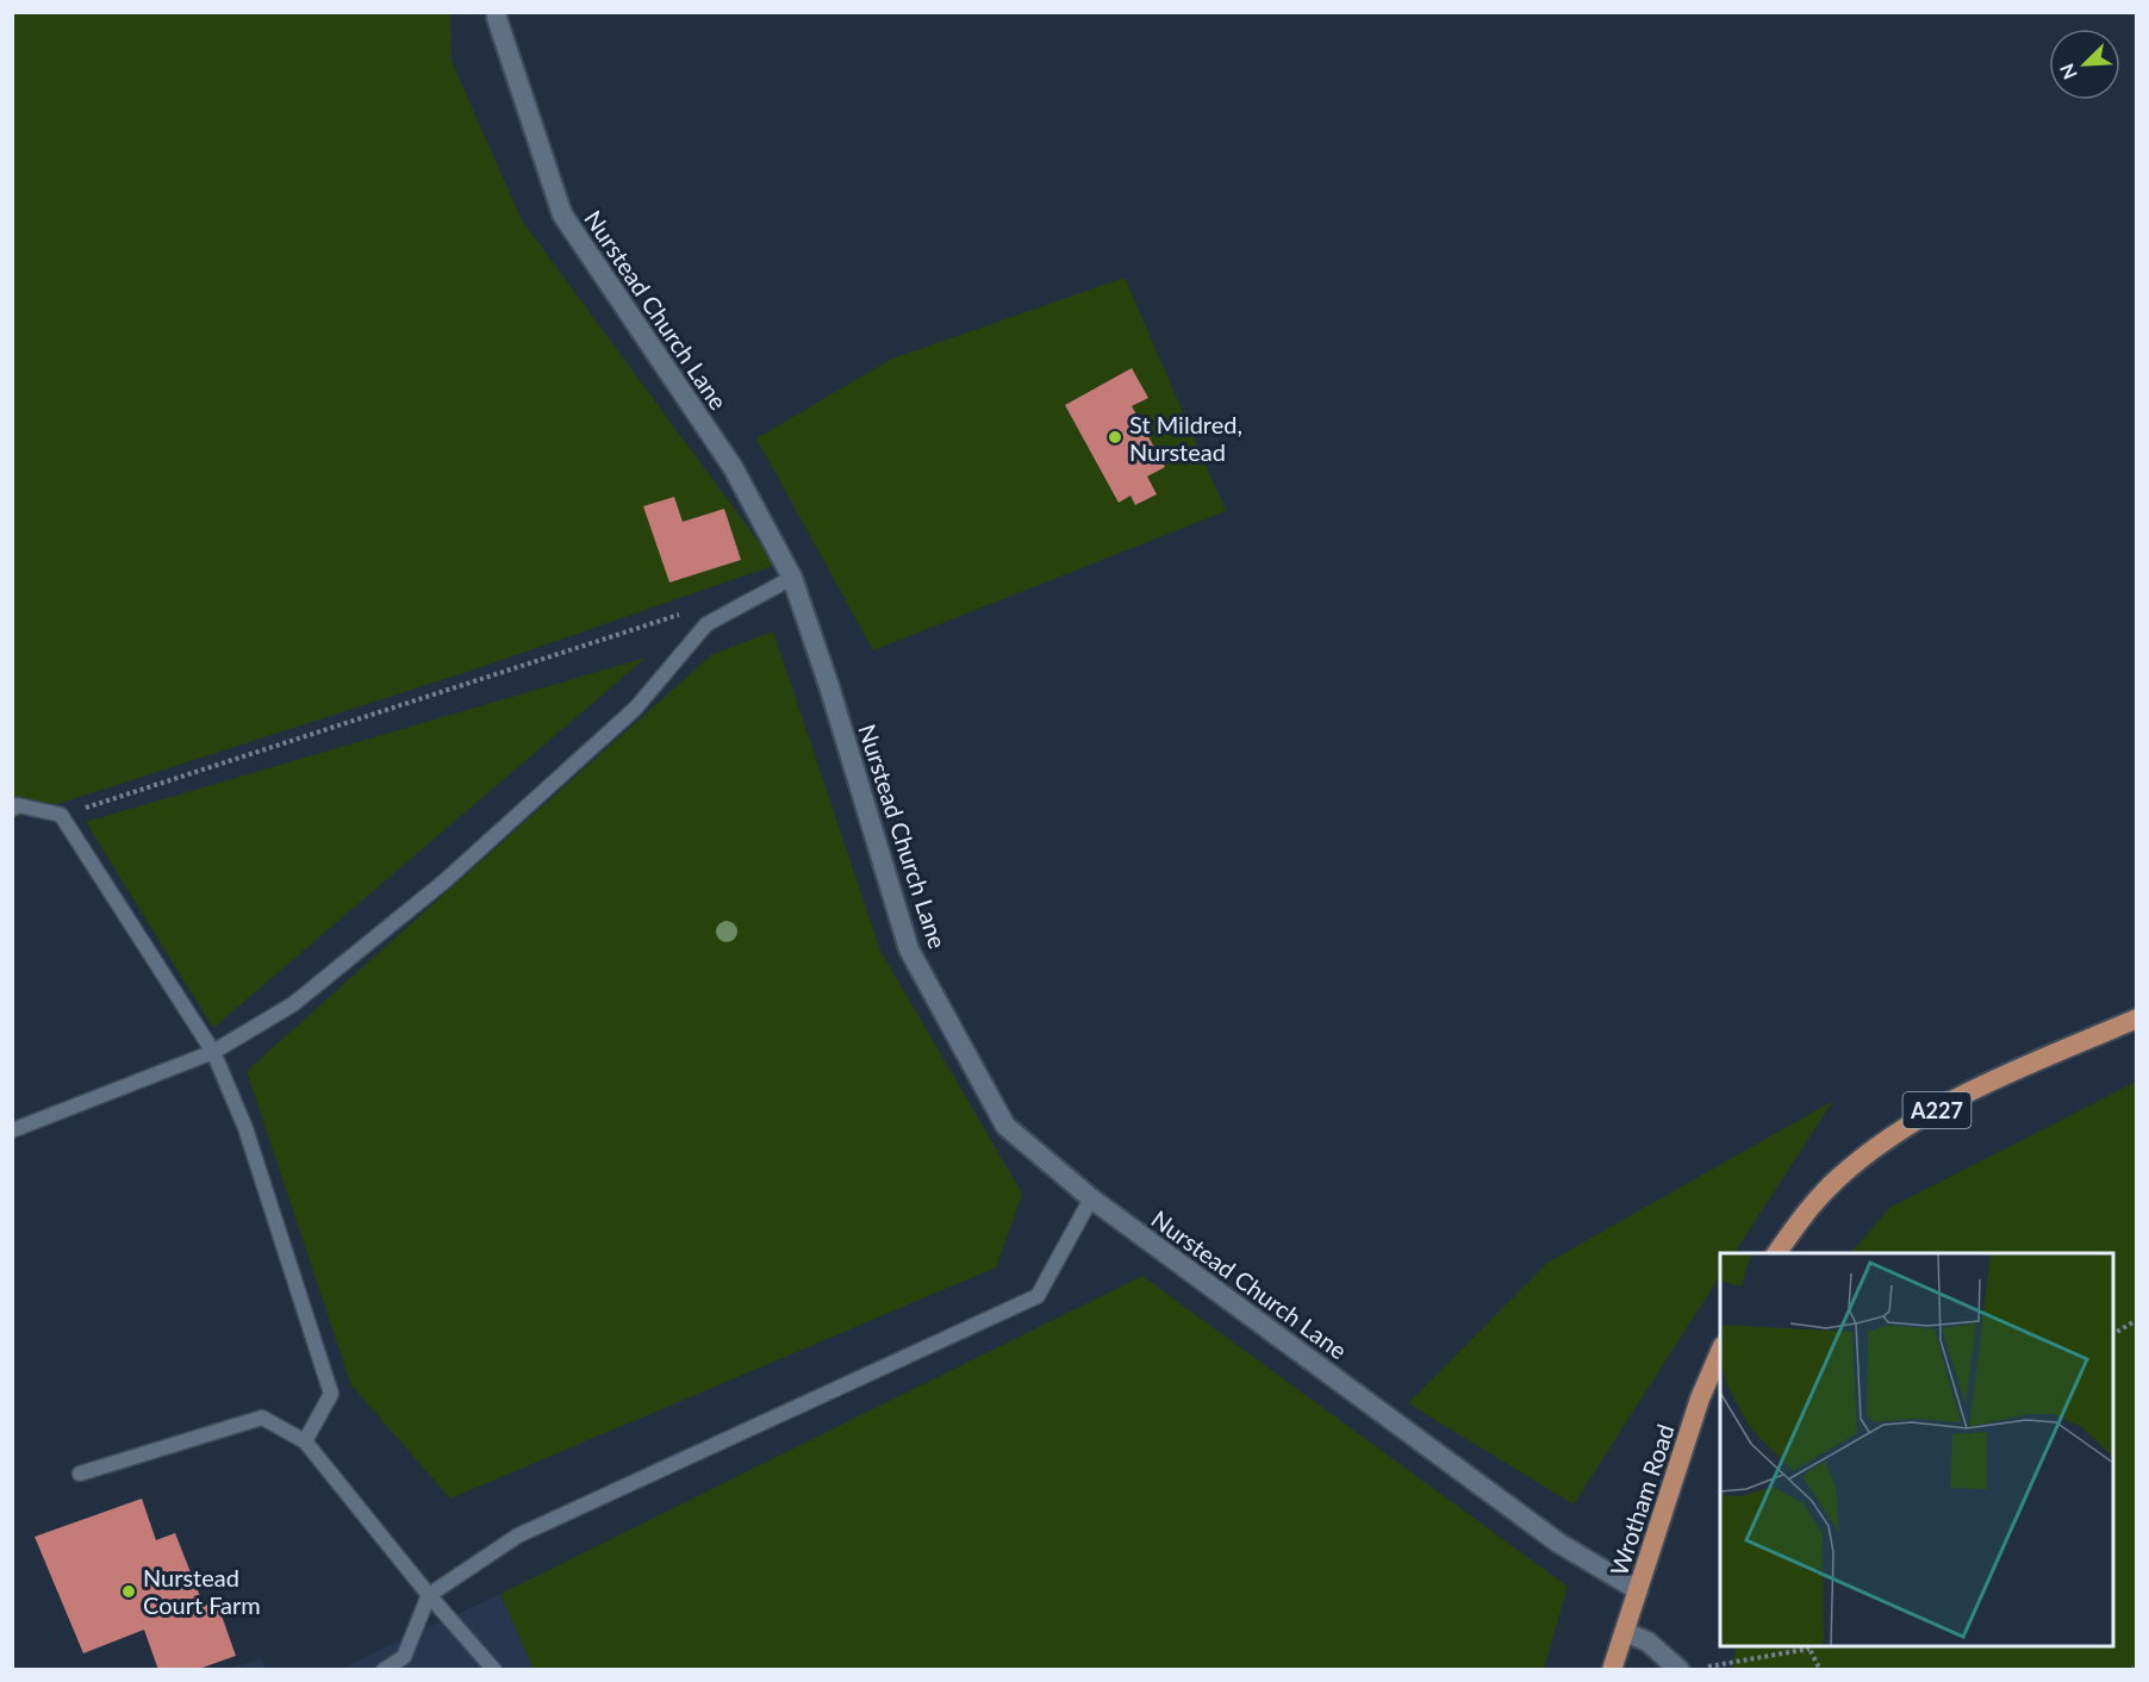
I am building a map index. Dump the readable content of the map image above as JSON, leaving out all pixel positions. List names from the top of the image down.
{
  "streets": {
    "main road": ["A227", "Wrotham Road"],
    "street": ["Nurstead Church Lane"]
  },
  "crossings": [
    ["Nurstead Church Lane", "Wrotham Road"]
  ],
  "places": ["St Mildred, Nurstead", "Nurstead Court Farm"],
  "north": "bottom left"
}
